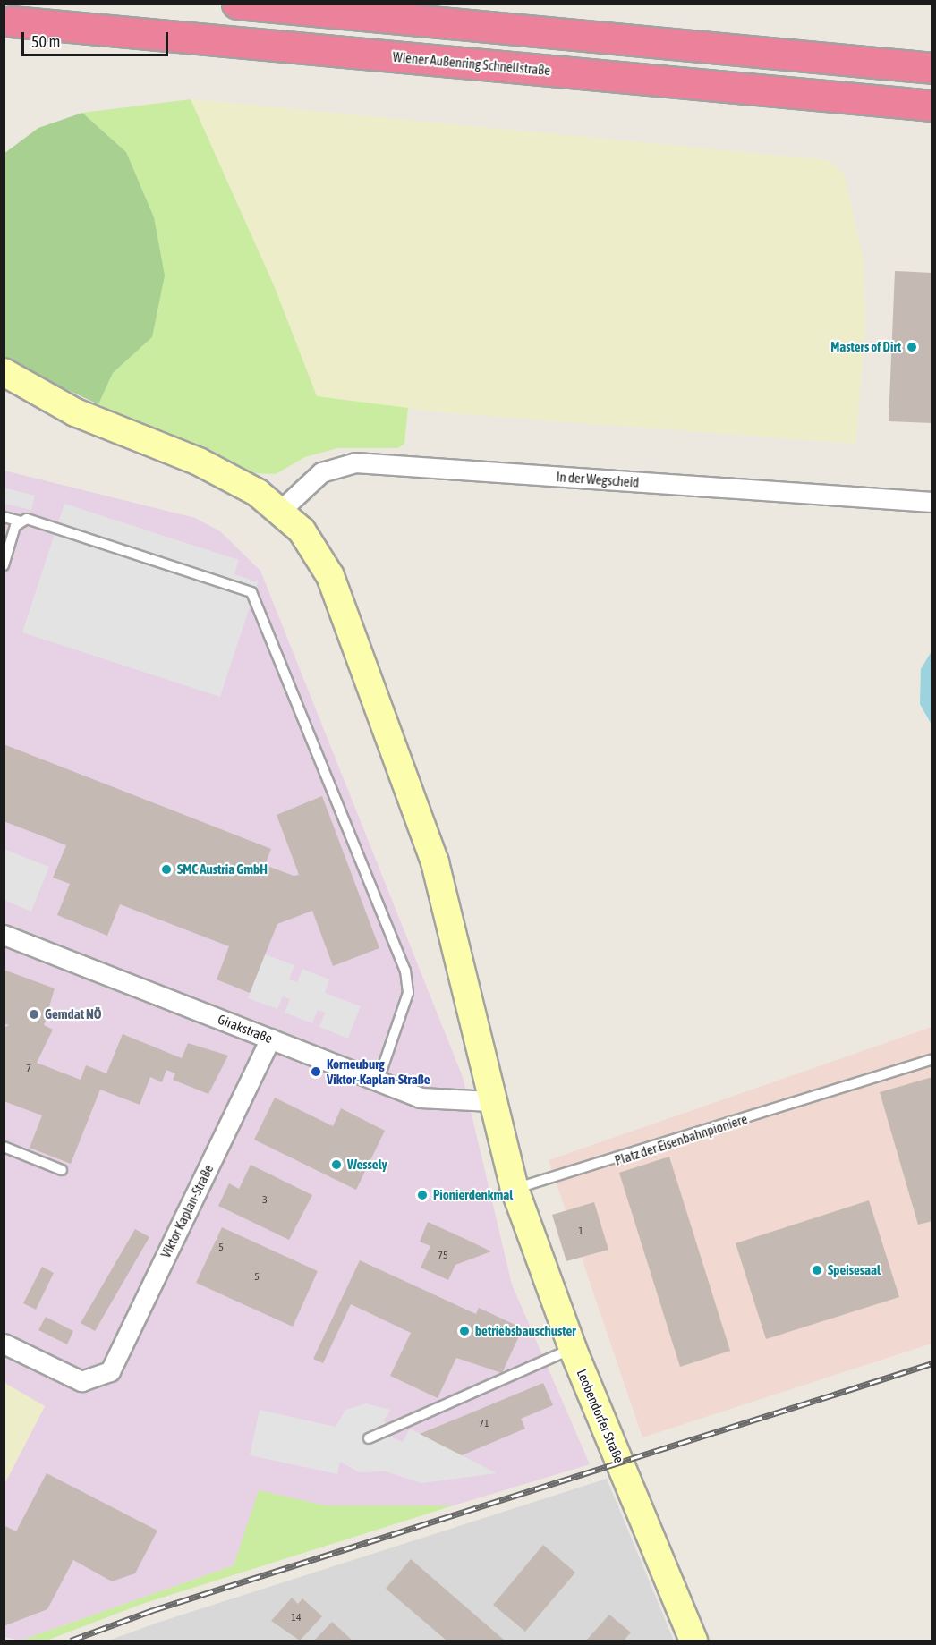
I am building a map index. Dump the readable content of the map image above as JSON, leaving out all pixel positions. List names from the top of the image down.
{
  "streets": {
    "highway": ["Wiener Außenring Schnellstraße"],
    "main road": ["Leobendorfer Straße"],
    "street": ["In der Wegscheid", "Girakstraße", "Viktor Kaplan-Straße"],
    "lane": ["Platz der Eisenbahnpioniere"]
  },
  "crossings": [
    ["Girakstraße", "Viktor Kaplan-Straße"],
    ["Platz der Eisenbahnpioniere", "Leobendorfer Straße"]
  ],
  "places": [
    "Masters of Dirt",
    "SMC Austria GmbH",
    "Gemdat NÖ",
    "Korneuburg Viktor-Kaplan-Straße",
    "Wessely",
    "Pionierdenkmal",
    "Speisesaal",
    "betriebsbauschuster"
  ],
  "house_numbers": [
    "7",
    "3",
    "1",
    "5",
    "75",
    "5",
    "71",
    "14"
  ],
  "scale_bar": "50 m"
}
